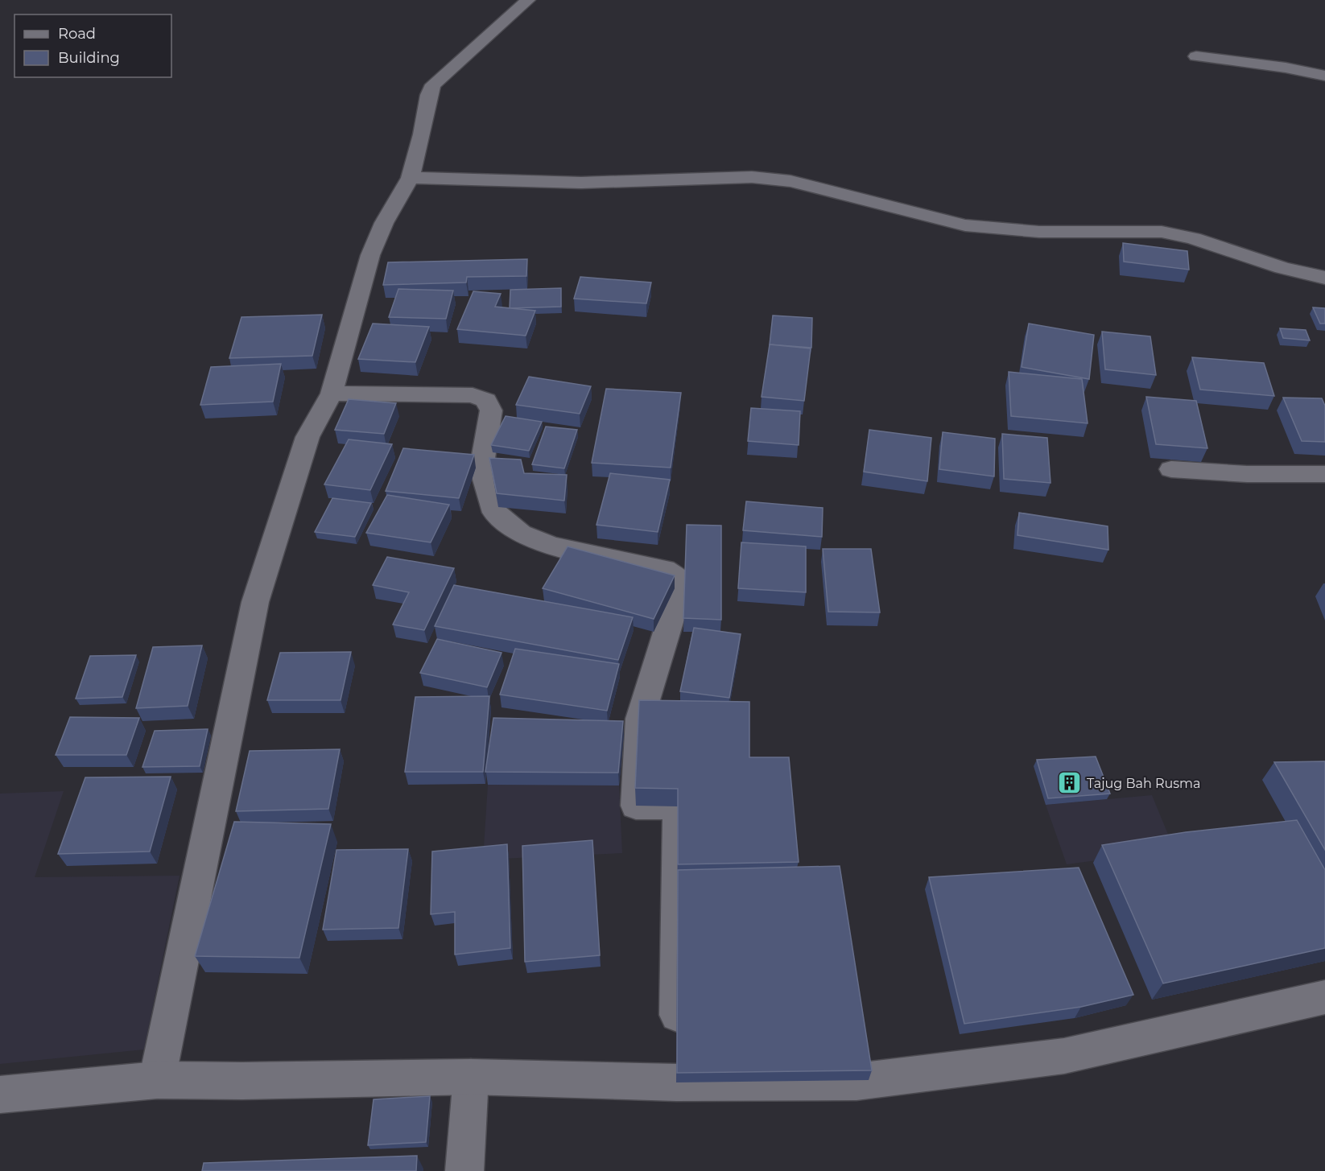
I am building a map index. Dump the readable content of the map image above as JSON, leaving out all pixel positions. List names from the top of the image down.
{
  "places": {
    "building": ["Tajug Bah Rusma"]
  },
  "legend": ["Road", "Building"]
}
